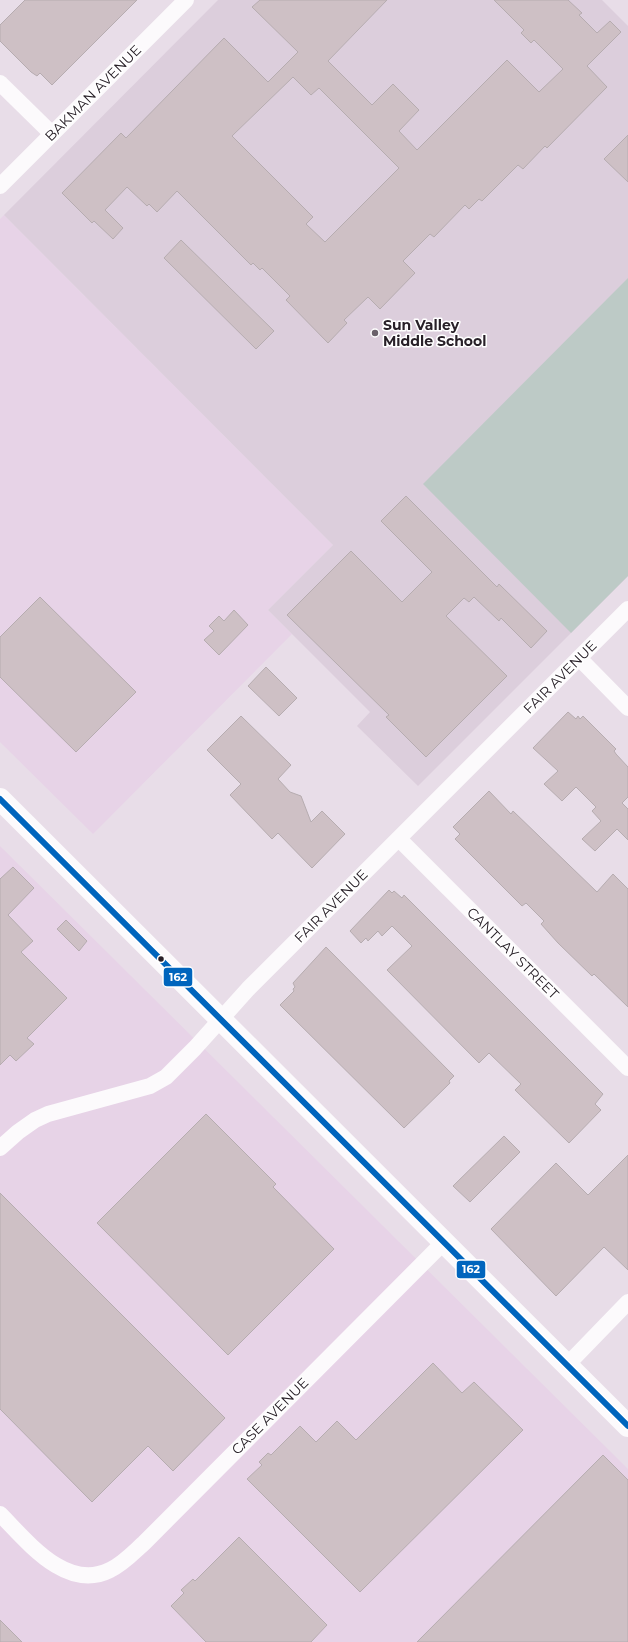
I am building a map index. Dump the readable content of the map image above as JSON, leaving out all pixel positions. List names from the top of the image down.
{
  "streets": {
    "street": [
      "BAKMAN AVENUE",
      "FAIR AVENUE",
      "CANTLAY STREET",
      "CASE AVENUE"
    ]
  },
  "crossings": [
    ["FAIR AVENUE", "CANTLAY STREET"]
  ],
  "places": ["Sun Valley Middle School"],
  "lines": ["transit line 162"]
}
